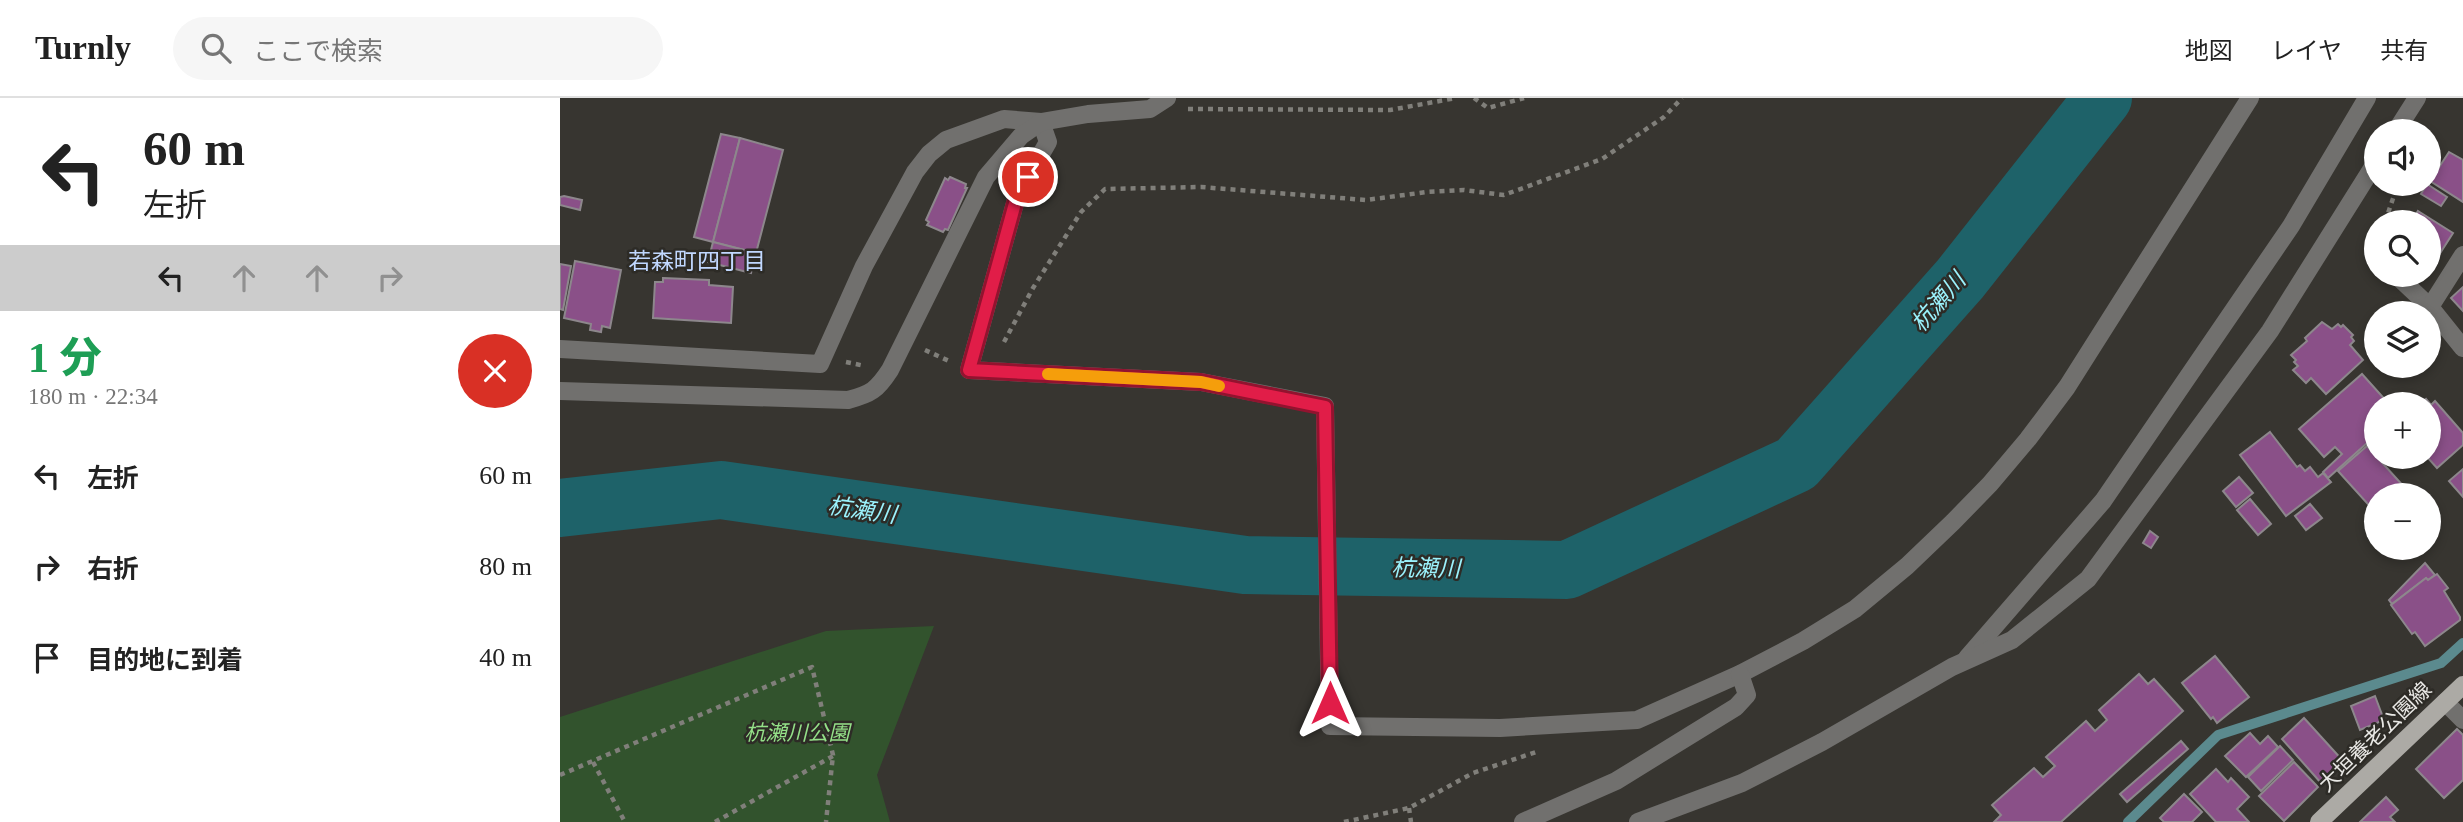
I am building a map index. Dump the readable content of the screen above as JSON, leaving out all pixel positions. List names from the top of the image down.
{
  "streets": {
    "main road": ["大垣養老公園線"]
  },
  "districts": ["若森町四丁目"],
  "water": ["杭瀬川"],
  "parks": ["杭瀬川公園"],
  "page": {
    "header": "Turnly",
    "search": "ここで検索",
    "nav": ["地図", "レイヤ", "共有"],
    "turn": ["60 m", "左折"],
    "map_buttons": ["+", "−"],
    "heading": ["1 分", "180 m · 22:34"],
    "list": [
      {
        "name": "左折",
        "value": "60 m"
      },
      {
        "name": "右折",
        "value": "80 m"
      },
      {
        "name": "目的地に到着",
        "value": "40 m"
      }
    ]
  }
}
